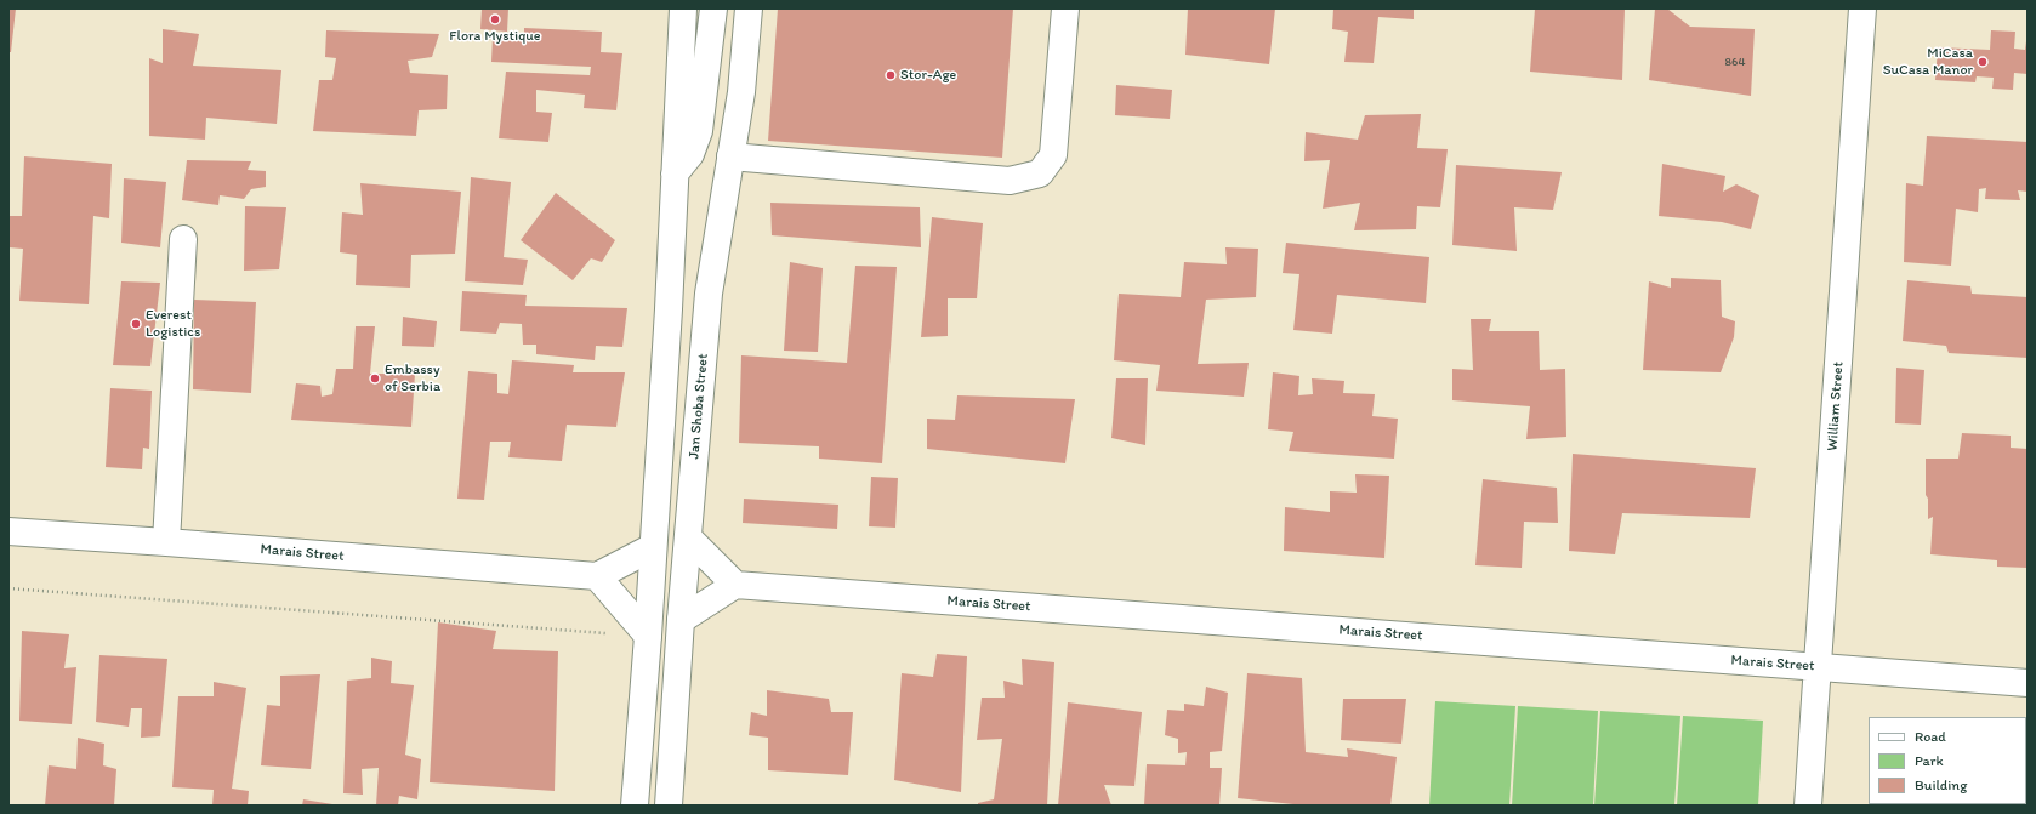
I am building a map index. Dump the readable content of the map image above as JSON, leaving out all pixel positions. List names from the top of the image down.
{
  "streets": {
    "street": ["Jan Shoba Street", "William Street", "Marais Street"]
  },
  "crossings": [
    ["William Street", "Marais Street"]
  ],
  "places": [
    "Flora Mystique",
    "MiCasa SuCasa Manor",
    "Stor-Age",
    "Everest Logistics",
    "Embassy of Serbia"
  ],
  "house_numbers": ["864"],
  "legend": ["Road", "Park", "Building"]
}
